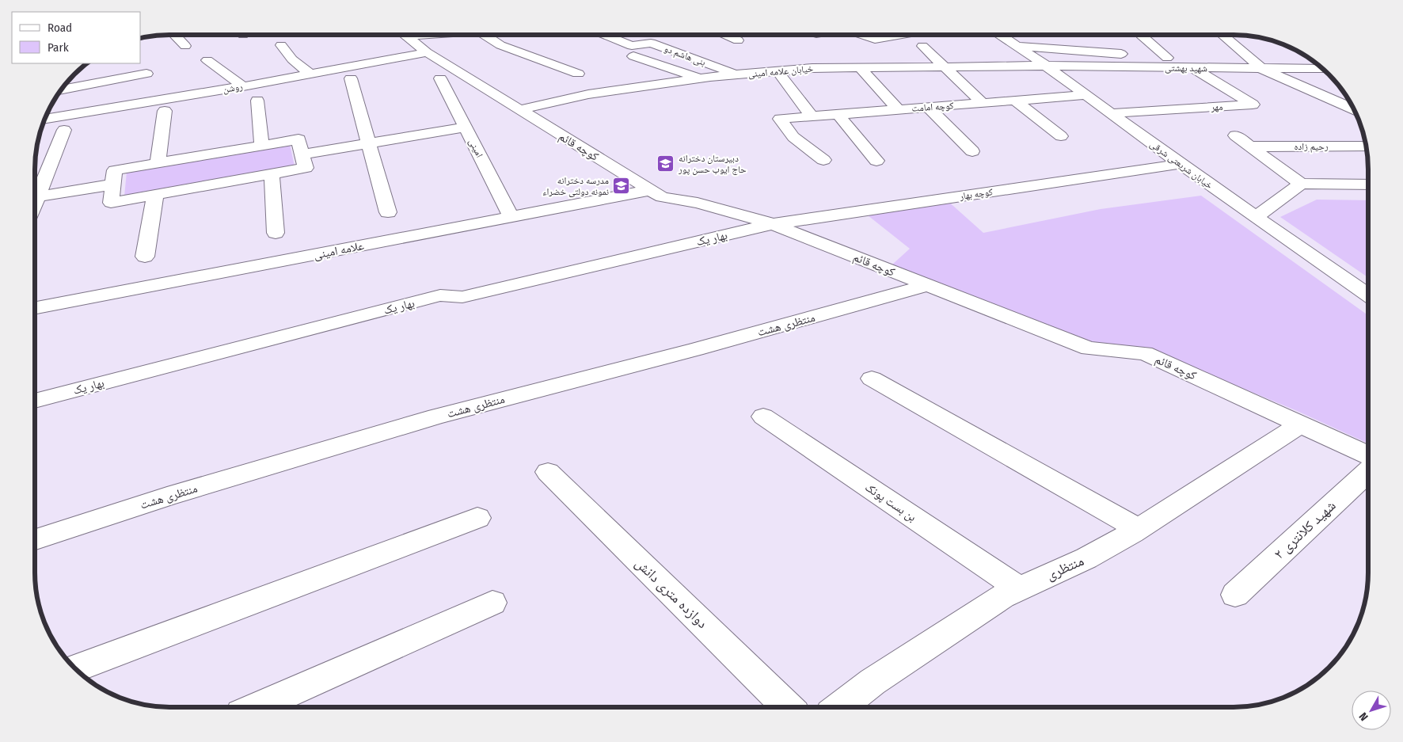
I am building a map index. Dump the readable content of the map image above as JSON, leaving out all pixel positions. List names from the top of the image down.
{
  "streets": {
    "street": [
      "بنی هاشم دو",
      "شهید بهشتی",
      "خیابان علامه امینی",
      "روشن",
      "کوچه امامت",
      "مهر",
      "کوچه قائم",
      "رحیم زاده",
      "امینی",
      "خیابان شریعتی شرقی",
      "کوچه بهار",
      "بهار یک",
      "علامه امینی",
      "منتظری هشت",
      "بن بست پونک",
      "شهید کلانتری ۲",
      "منتظری",
      "دوازده متری دانش"
    ]
  },
  "crossings": [
    ["بنی هاشم دو", "خیابان علامه امینی"],
    ["شهید بهشتی", "خیابان علامه امینی"],
    ["شهید بهشتی", "مهر"],
    ["شهید بهشتی", "خیابان شریعتی شرقی"],
    ["خیابان علامه امینی", "کوچه قائم"],
    ["خیابان علامه امینی", "خیابان شریعتی شرقی"],
    ["روشن", "کوچه قائم"],
    ["کوچه امامت", "خیابان شریعتی شرقی"],
    ["مهر", "خیابان شریعتی شرقی"],
    ["کوچه قائم", "کوچه بهار"],
    ["کوچه قائم", "بهار یک"],
    ["کوچه قائم", "علامه امینی"],
    ["کوچه قائم", "منتظری هشت"],
    ["کوچه قائم", "منتظری"],
    ["امینی", "علامه امینی"],
    ["خیابان شریعتی شرقی", "کوچه بهار"],
    ["کوچه بهار", "بهار یک"],
    ["بن بست پونک", "منتظری"]
  ],
  "places": {
    "school or university": ["دبیرستان دخترانه حاج ایوب حسن پور", "مدرسه دخترانه نمونه دولتی خضراء"]
  },
  "legend": ["Road", "Park"],
  "north": "bottom left"
}
